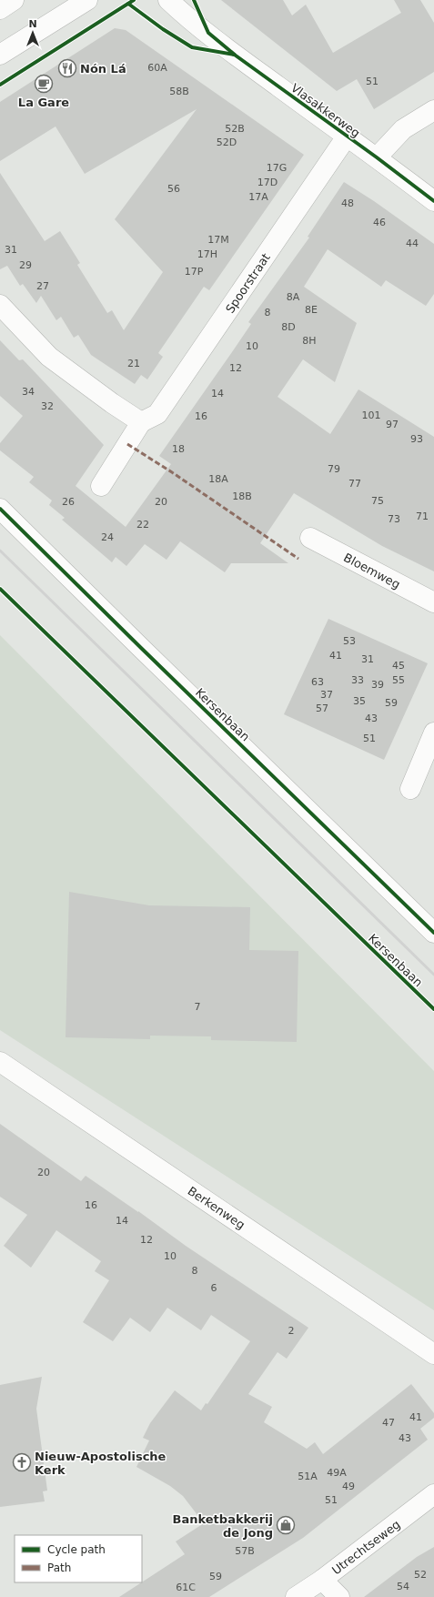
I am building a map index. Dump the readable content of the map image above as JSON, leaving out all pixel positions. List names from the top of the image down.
{
  "streets": {
    "street": [
      "Vlasakkerweg",
      "Spoorstraat",
      "Bloemweg",
      "Kersenbaan",
      "Berkenweg",
      "Utrechtseweg"
    ]
  },
  "crossings": [
    ["Vlasakkerweg", "Spoorstraat"]
  ],
  "places": {
    "restaurant": ["Nón Lá"],
    "cafe": ["La Gare"],
    "church": ["Nieuw-Apostolische Kerk"],
    "shop": ["Banketbakkerij de Jong"]
  },
  "house_numbers": [
    "60A",
    "51",
    "58B",
    "52B",
    "52D",
    "17G",
    "17D",
    "56",
    "17A",
    "48",
    "46",
    "17M",
    "44",
    "31",
    "17H",
    "29",
    "17P",
    "27",
    "8A",
    "8E",
    "8",
    "8D",
    "8H",
    "10",
    "21",
    "12",
    "34",
    "14",
    "32",
    "101",
    "16",
    "97",
    "93",
    "18",
    "79",
    "18A",
    "77",
    "18B",
    "75",
    "26",
    "20",
    "71",
    "73",
    "22",
    "24",
    "53",
    "41",
    "31",
    "45",
    "33",
    "55",
    "63",
    "39",
    "37",
    "35",
    "59",
    "57",
    "43",
    "51",
    "7",
    "20",
    "16",
    "14",
    "12",
    "10",
    "8",
    "6",
    "2",
    "41",
    "47",
    "43",
    "49A",
    "51A",
    "49",
    "51",
    "57B",
    "52",
    "59",
    "54",
    "61C"
  ],
  "legend": ["Cycle path", "Path"],
  "north": "top"
}
